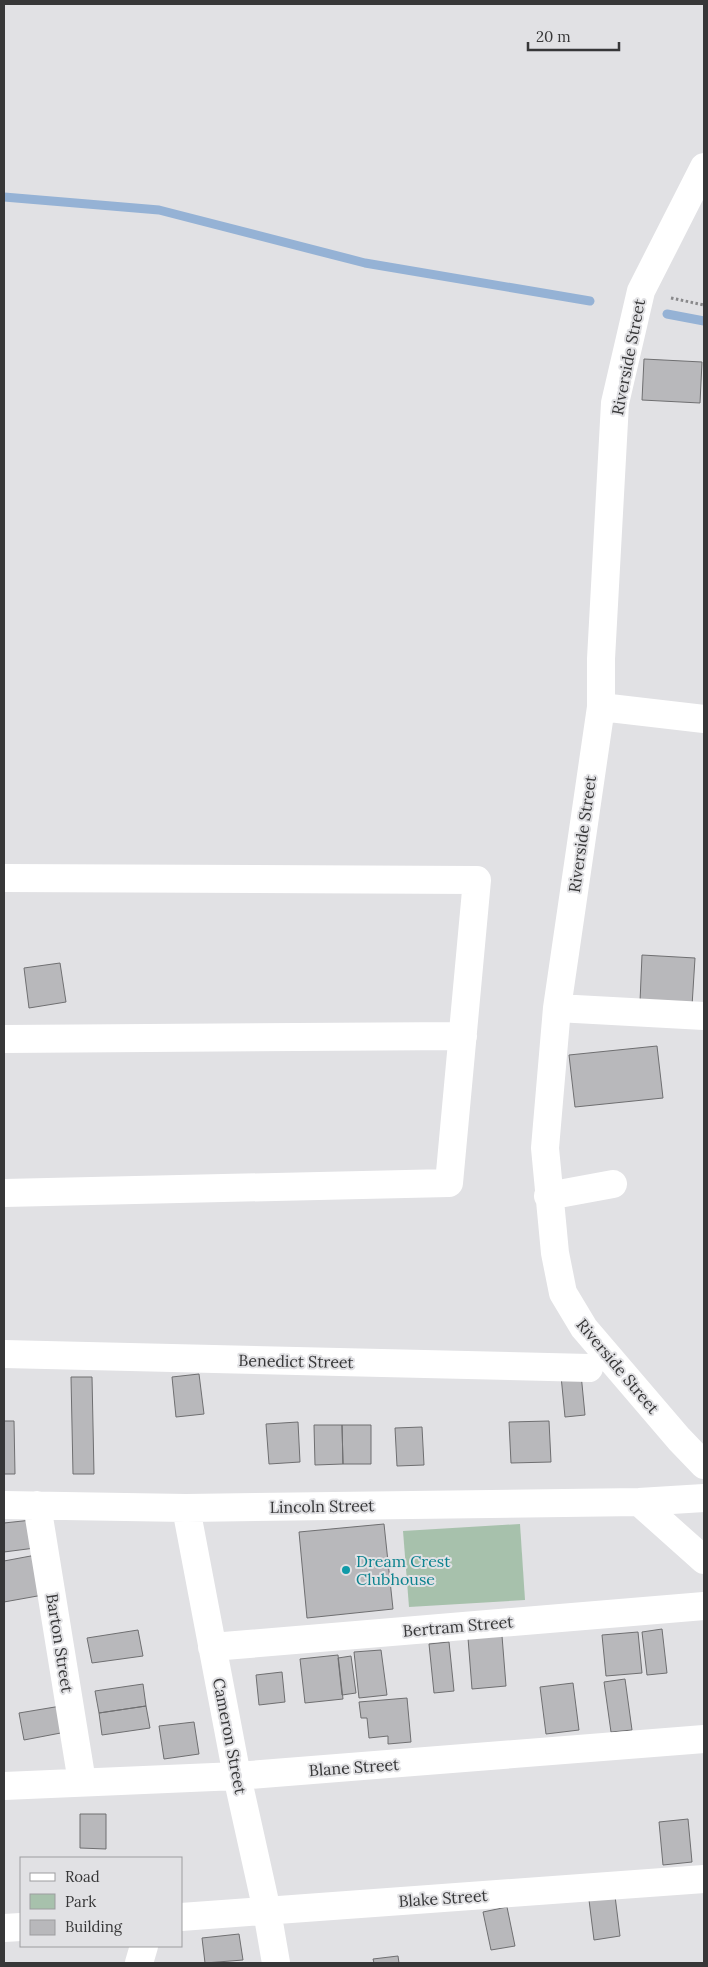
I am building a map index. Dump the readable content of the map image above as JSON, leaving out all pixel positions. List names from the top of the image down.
{
  "streets": {
    "street": [
      "Riverside Street",
      "Benedict Street",
      "Lincoln Street",
      "Bertram Street",
      "Barton Street",
      "Cameron Street",
      "Blane Street",
      "Blake Street"
    ]
  },
  "crossings": [
    ["Lincoln Street", "Barton Street"],
    ["Lincoln Street", "Cameron Street"],
    ["Bertram Street", "Cameron Street"],
    ["Barton Street", "Blane Street"],
    ["Cameron Street", "Blane Street"],
    ["Cameron Street", "Blake Street"]
  ],
  "places": ["Dream Crest Clubhouse"],
  "legend": ["Road", "Park", "Building"],
  "scale_bar": "20 m"
}
